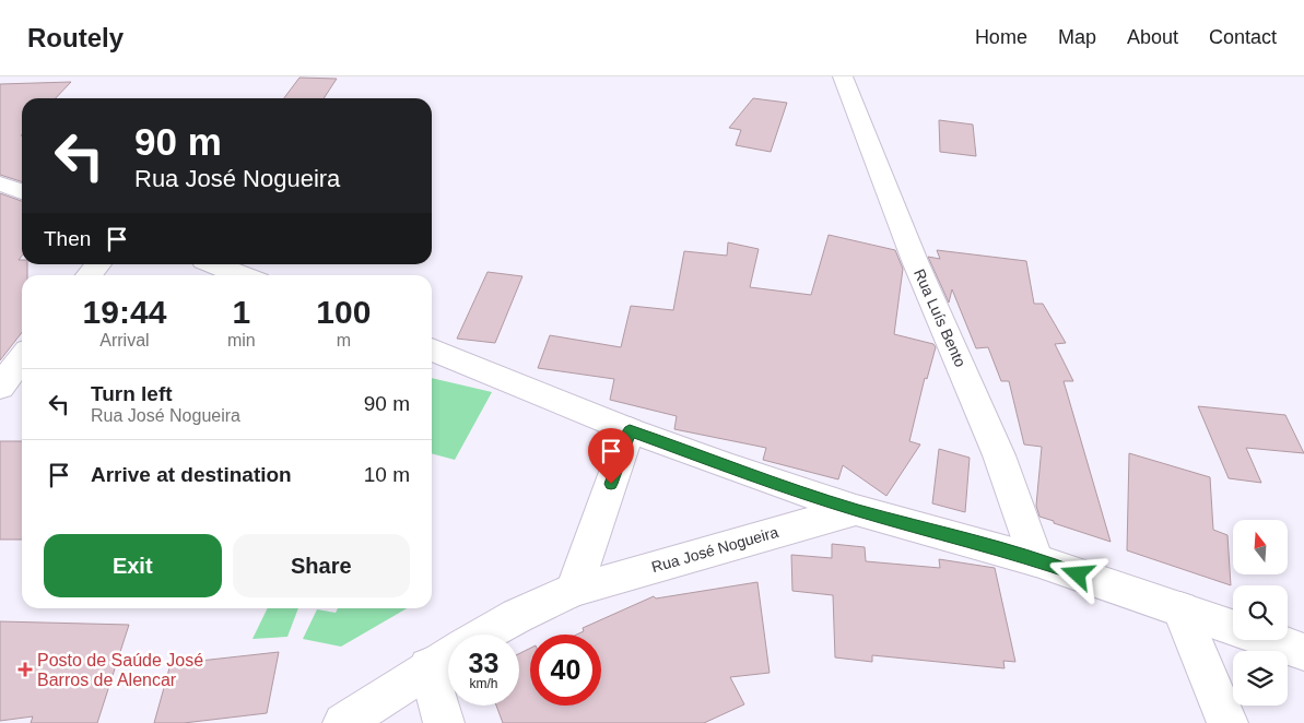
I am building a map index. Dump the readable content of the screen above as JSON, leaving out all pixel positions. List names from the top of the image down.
{
  "streets": {
    "street": ["Rua Luís Bento", "Rua José Nogueira"]
  },
  "places": {
    "health": ["Posto de Saúde José Barros de Alencar"]
  },
  "north": "top",
  "page": {
    "header": "Routely",
    "nav": [
      "Home",
      "Map",
      "About",
      "Contact"
    ],
    "turn": ["90 m", "Rua José Nogueira"],
    "then": "Then",
    "eta": [
      "19:44",
      "Arrival",
      "1",
      "min",
      "100",
      "m"
    ],
    "list": [
      {
        "name": "Turn left",
        "note": "Rua José Nogueira",
        "value": "90 m"
      },
      {
        "name": "Arrive at destination",
        "value": "10 m"
      }
    ],
    "buttons": ["Exit", "Share"],
    "speed": "33 km/h",
    "limit": "40"
  }
}
